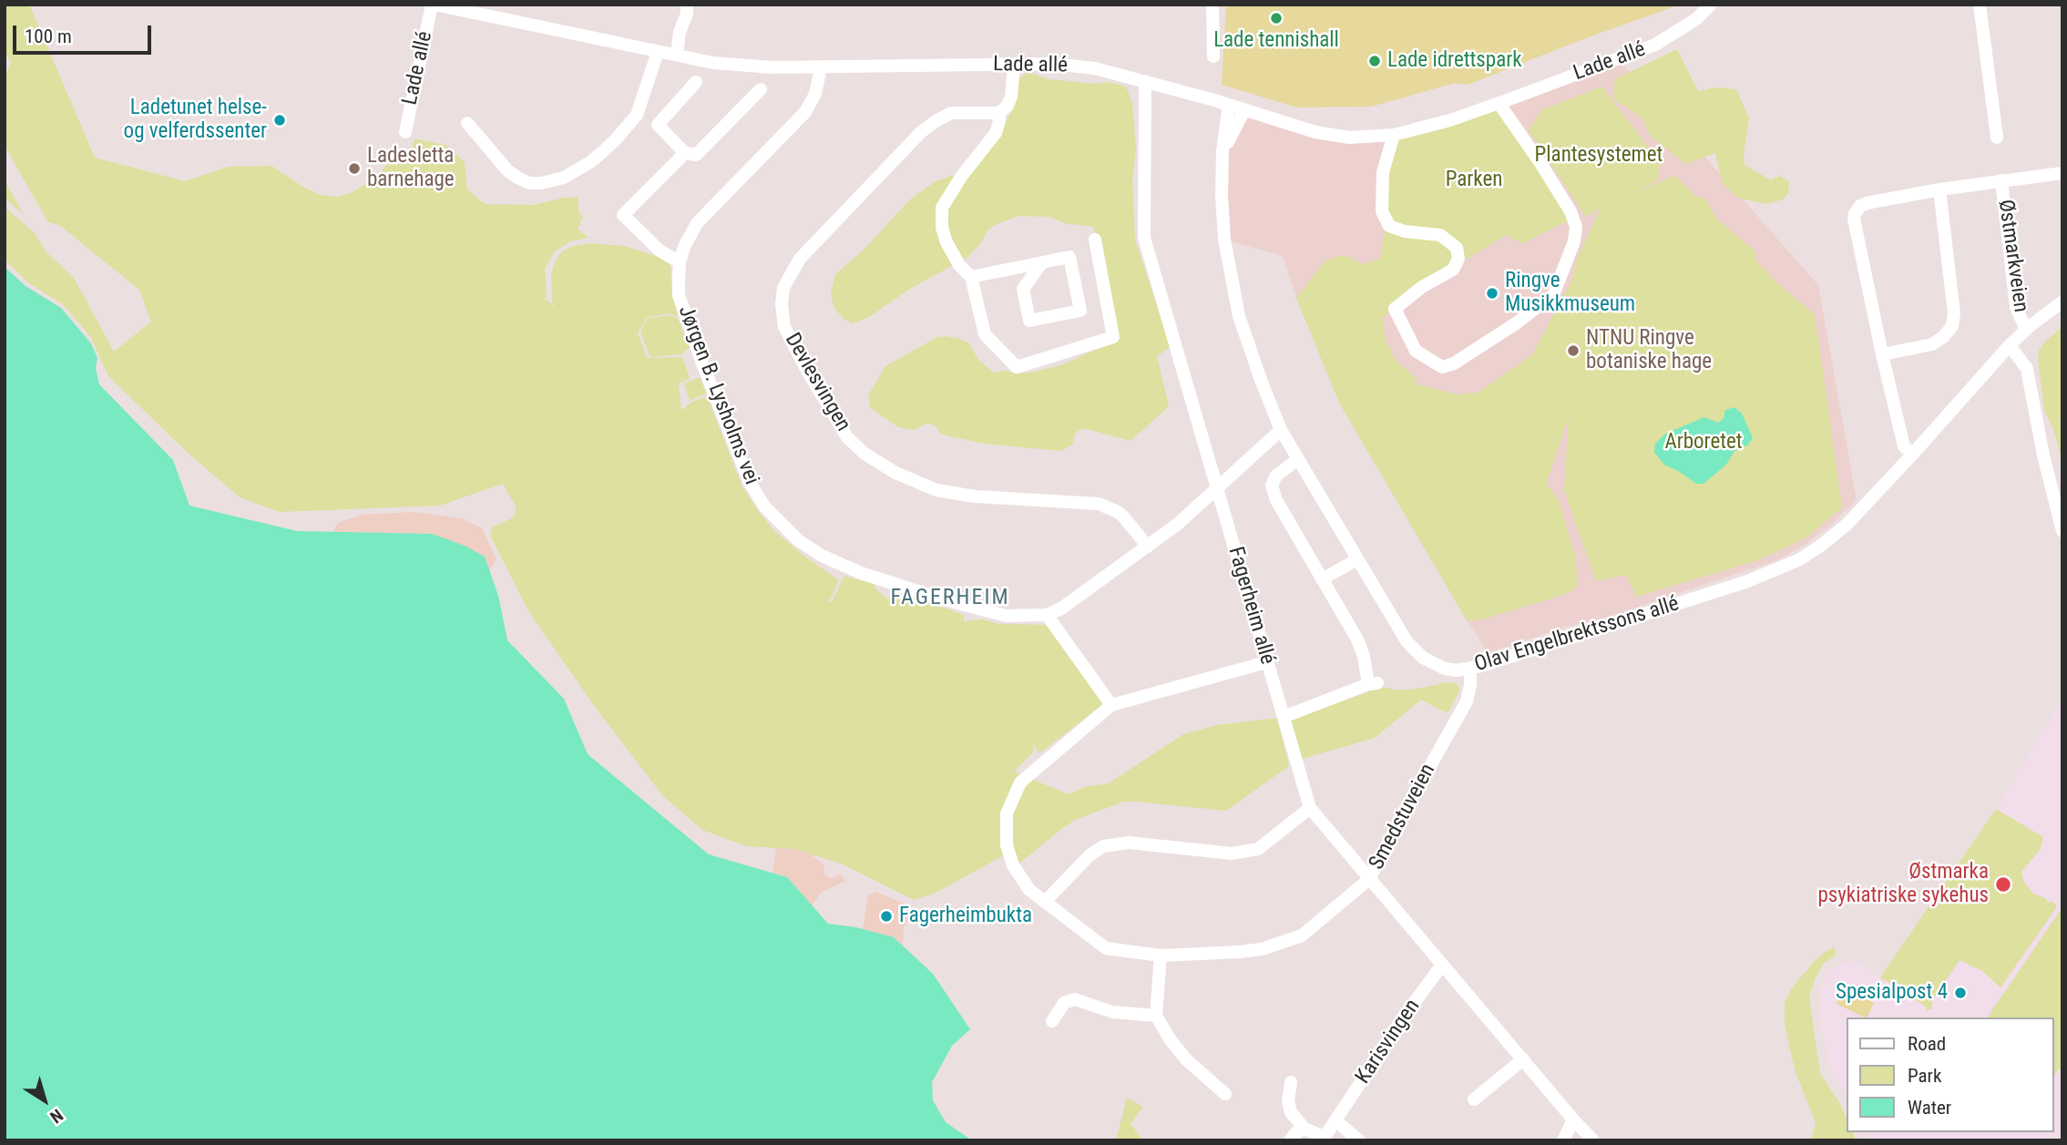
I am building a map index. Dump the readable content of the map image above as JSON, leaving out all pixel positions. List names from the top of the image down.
{
  "streets": {
    "street": [
      "Lade allé",
      "Østmarkveien",
      "Devlesvingen",
      "Jørgen B. Lysholms vei",
      "Fagerheim allé",
      "Olav Engelbrektssons allé",
      "Smedstuveien",
      "Karisvingen"
    ]
  },
  "crossings": [
    ["Lade allé", "Jørgen B. Lysholms vei"],
    ["Lade allé", "Fagerheim allé"],
    ["Lade allé", "Olav Engelbrektssons allé"],
    ["Østmarkveien", "Olav Engelbrektssons allé"],
    ["Devlesvingen", "Jørgen B. Lysholms vei"],
    ["Jørgen B. Lysholms vei", "Fagerheim allé"],
    ["Jørgen B. Lysholms vei", "Olav Engelbrektssons allé"],
    ["Fagerheim allé", "Smedstuveien"],
    ["Fagerheim allé", "Karisvingen"],
    ["Olav Engelbrektssons allé", "Smedstuveien"]
  ],
  "districts": ["FAGERHEIM"],
  "parks": ["Plantesystemet", "Parken", "Arboretet"],
  "places": [
    "Lade tennishall",
    "Lade idrettspark",
    "Ladetunet helse- og velferdssenter",
    "Ladesletta barnehage",
    "Ringve Musikkmuseum",
    "NTNU Ringve botaniske hage",
    "Østmarka psykiatriske sykehus",
    "Fagerheimbukta",
    "Spesialpost 4"
  ],
  "legend": ["Road", "Park", "Water"],
  "scale_bar": "100 m",
  "north": "bottom right"
}
